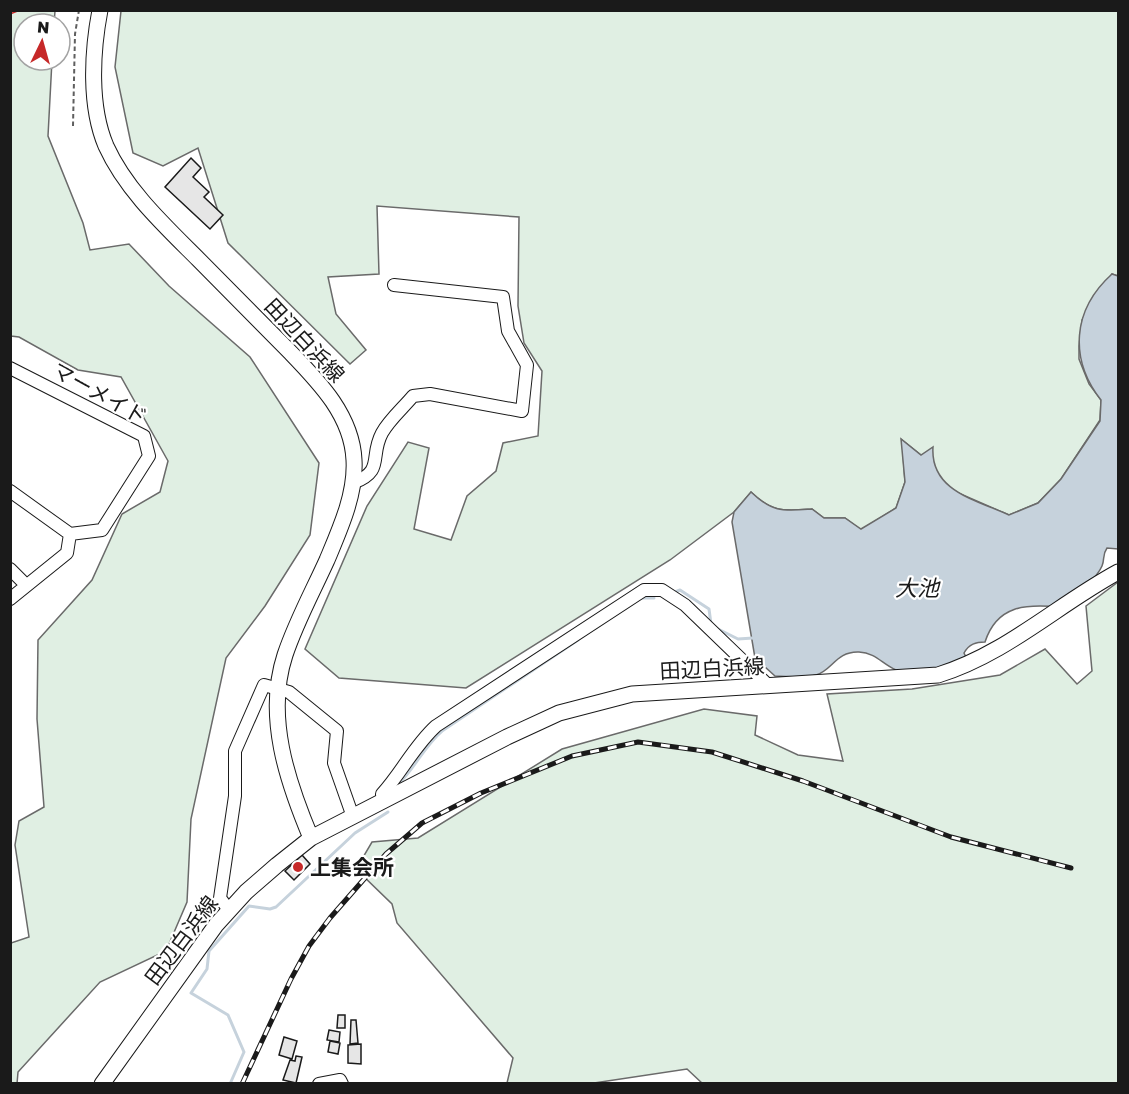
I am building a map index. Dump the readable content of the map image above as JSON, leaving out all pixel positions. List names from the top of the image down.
{
  "streets": {
    "main road": ["田辺白浜線"],
    "street": ["マーメイド"]
  },
  "water": ["大池"],
  "places": ["上集会所"],
  "north": "top"
}
